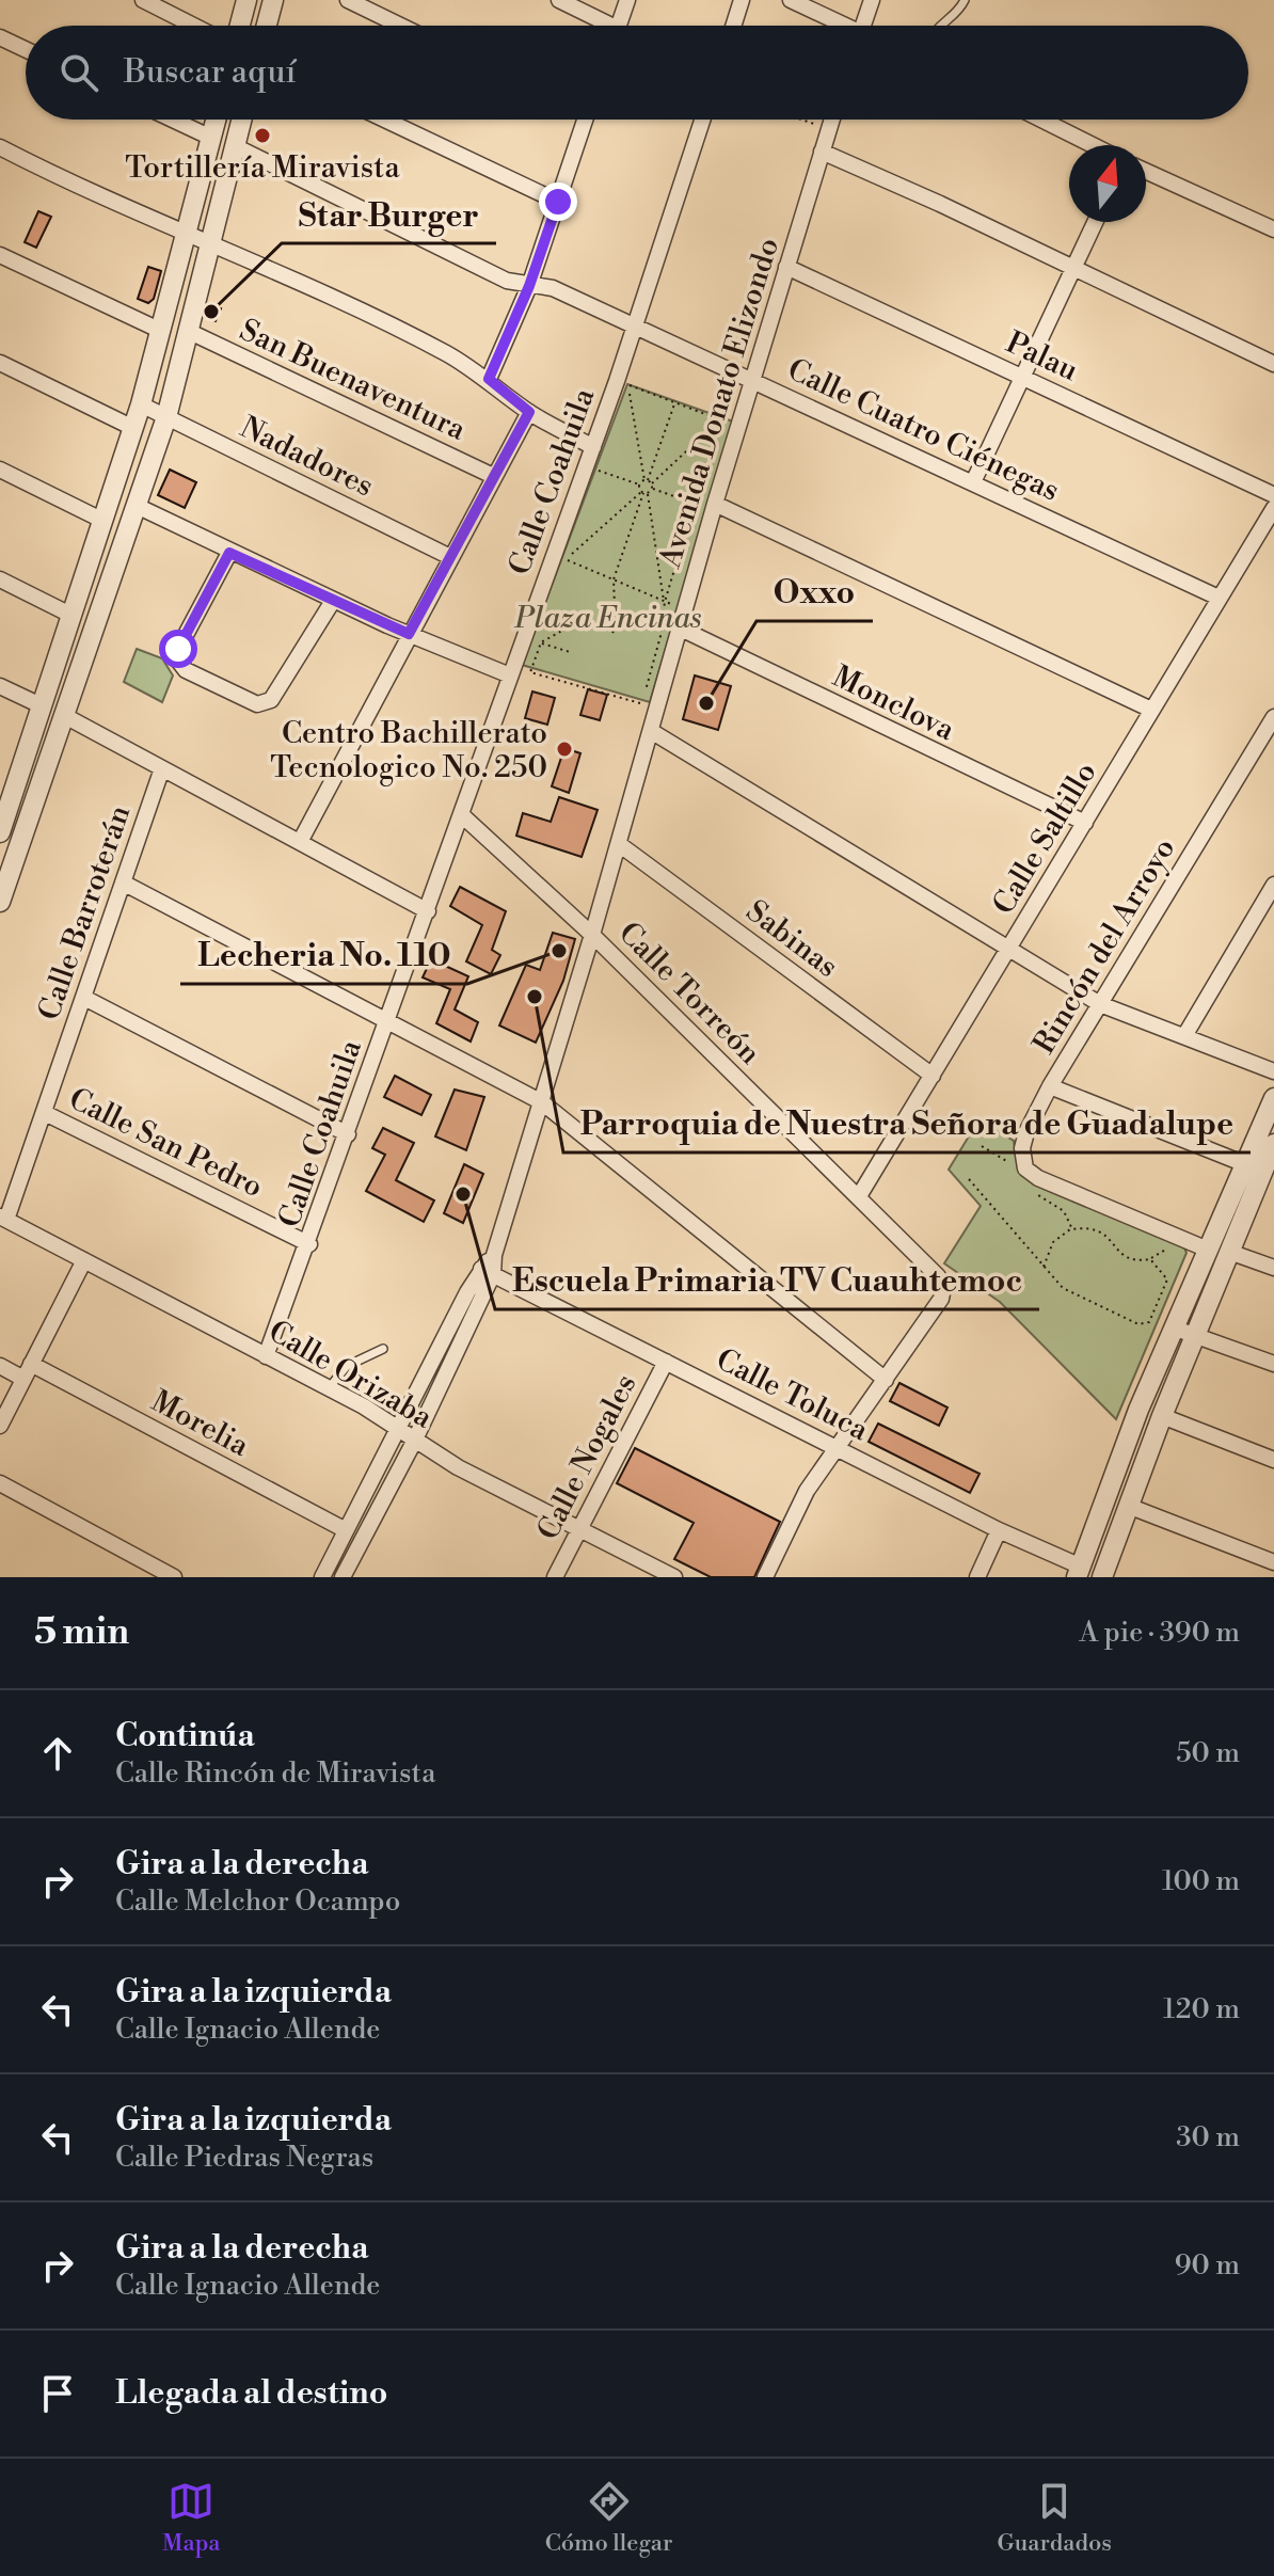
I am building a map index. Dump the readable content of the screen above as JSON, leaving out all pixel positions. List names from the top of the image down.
{
  "streets": {
    "street": [
      "Palau",
      "San Buenaventura",
      "Avenida Donato Elizondo",
      "Calle Cuatro Ciénegas",
      "Nadadores",
      "Calle Coahuila",
      "Monclova",
      "Calle Saltillo",
      "Calle Barroterán",
      "Sabinas",
      "Rincón del Arroyo",
      "Calle Torreón",
      "Calle San Pedro",
      "Calle Orizaba",
      "Calle Toluca",
      "Morelia",
      "Calle Nogales"
    ]
  },
  "crossings": [
    ["Palau", "Avenida Donato Elizondo"],
    ["Avenida Donato Elizondo", "Calle Cuatro Ciénegas"],
    ["Avenida Donato Elizondo", "Monclova"],
    ["Avenida Donato Elizondo", "Sabinas"],
    ["Avenida Donato Elizondo", "Calle Torreón"],
    ["Avenida Donato Elizondo", "Calle Orizaba"],
    ["Avenida Donato Elizondo", "Calle Toluca"],
    ["Avenida Donato Elizondo", "Morelia"],
    ["Calle Cuatro Ciénegas", "Calle Coahuila"],
    ["Calle Cuatro Ciénegas", "Calle Saltillo"],
    ["Calle Coahuila", "Calle Torreón"],
    ["Calle Coahuila", "Calle San Pedro"],
    ["Calle Coahuila", "Calle Orizaba"],
    ["Monclova", "Calle Saltillo"],
    ["Calle Saltillo", "Sabinas"],
    ["Calle Saltillo", "Calle Torreón"],
    ["Calle Barroterán", "Calle San Pedro"],
    ["Calle Barroterán", "Calle Orizaba"],
    ["Calle Orizaba", "Calle Nogales"],
    ["Calle Toluca", "Calle Nogales"]
  ],
  "parks": ["Plaza Encinas"],
  "places": [
    "Tortillería Miravista",
    "Star Burger",
    "Oxxo",
    "Centro Bachillerato Tecnologico No. 250",
    "Lecheria No. 110",
    "Parroquia de Nuestra Señora de Guadalupe",
    "Escuela Primaria TV Cuauhtemoc"
  ],
  "north": "top",
  "page": {
    "search": "Buscar aquí",
    "heading": ["5 min", "A pie · 390 m"],
    "list": [
      ["Continúa", "Calle Rincón de Miravista", "50 m"],
      ["Gira a la derecha", "Calle Melchor Ocampo", "100 m"],
      ["Gira a la izquierda", "Calle Ignacio Allende", "120 m"],
      ["Gira a la izquierda", "Calle Piedras Negras", "30 m"],
      ["Gira a la derecha", "Calle Ignacio Allende", "90 m"],
      "Llegada al destino"
    ],
    "nav": ["Mapa", "Cómo llegar", "Guardados"]
  }
}
